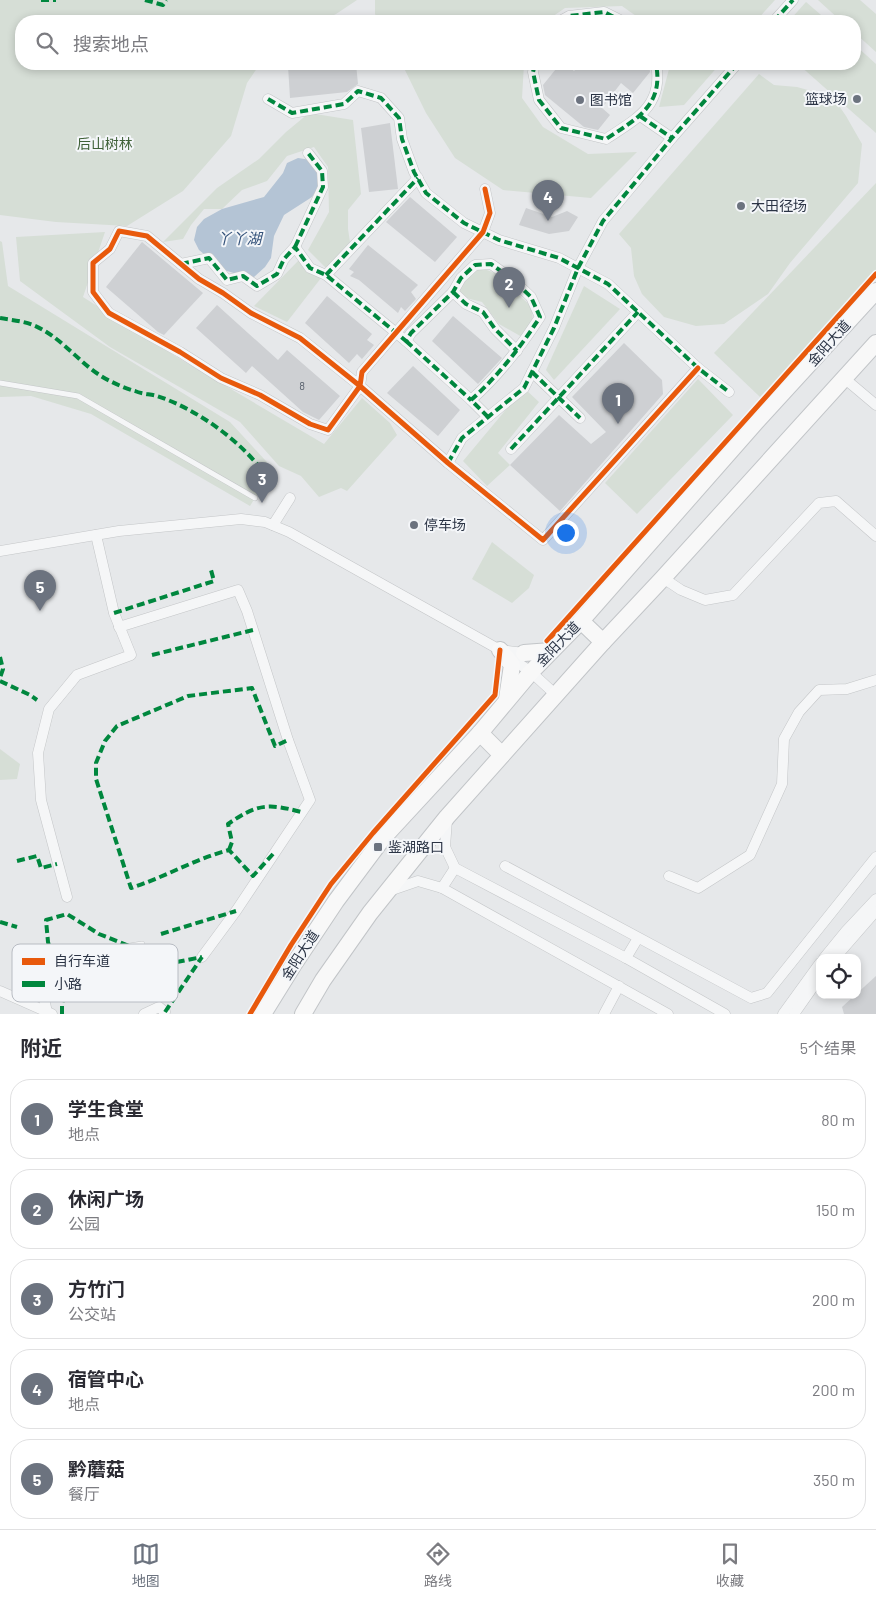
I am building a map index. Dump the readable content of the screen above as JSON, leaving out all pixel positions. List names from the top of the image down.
{
  "streets": {
    "main road": ["金阳大道"]
  },
  "water": ["丫丫湖"],
  "parks": ["后山树林"],
  "places": {
    "other": [
      "篮球场",
      "图书馆",
      "大田径场",
      "停车场"
    ],
    "transit": ["鉴湖路口"]
  },
  "house_numbers": ["8"],
  "legend": ["自行车道", "小路"],
  "page": {
    "search": "搜索地点",
    "pins": [
      "4",
      "2",
      "1",
      "3",
      "5"
    ],
    "heading": ["附近", "5个结果"],
    "list": [
      {
        "mark": "1",
        "name": "学生食堂",
        "note": "地点",
        "value": "80 m"
      },
      {
        "mark": "2",
        "name": "休闲广场",
        "note": "公园",
        "value": "150 m"
      },
      {
        "mark": "3",
        "name": "方竹门",
        "note": "公交站",
        "value": "200 m"
      },
      {
        "mark": "4",
        "name": "宿管中心",
        "note": "地点",
        "value": "200 m"
      },
      {
        "mark": "5",
        "name": "黔蘑菇",
        "note": "餐厅",
        "value": "350 m"
      }
    ],
    "nav": ["地图", "路线", "收藏"]
  }
}
